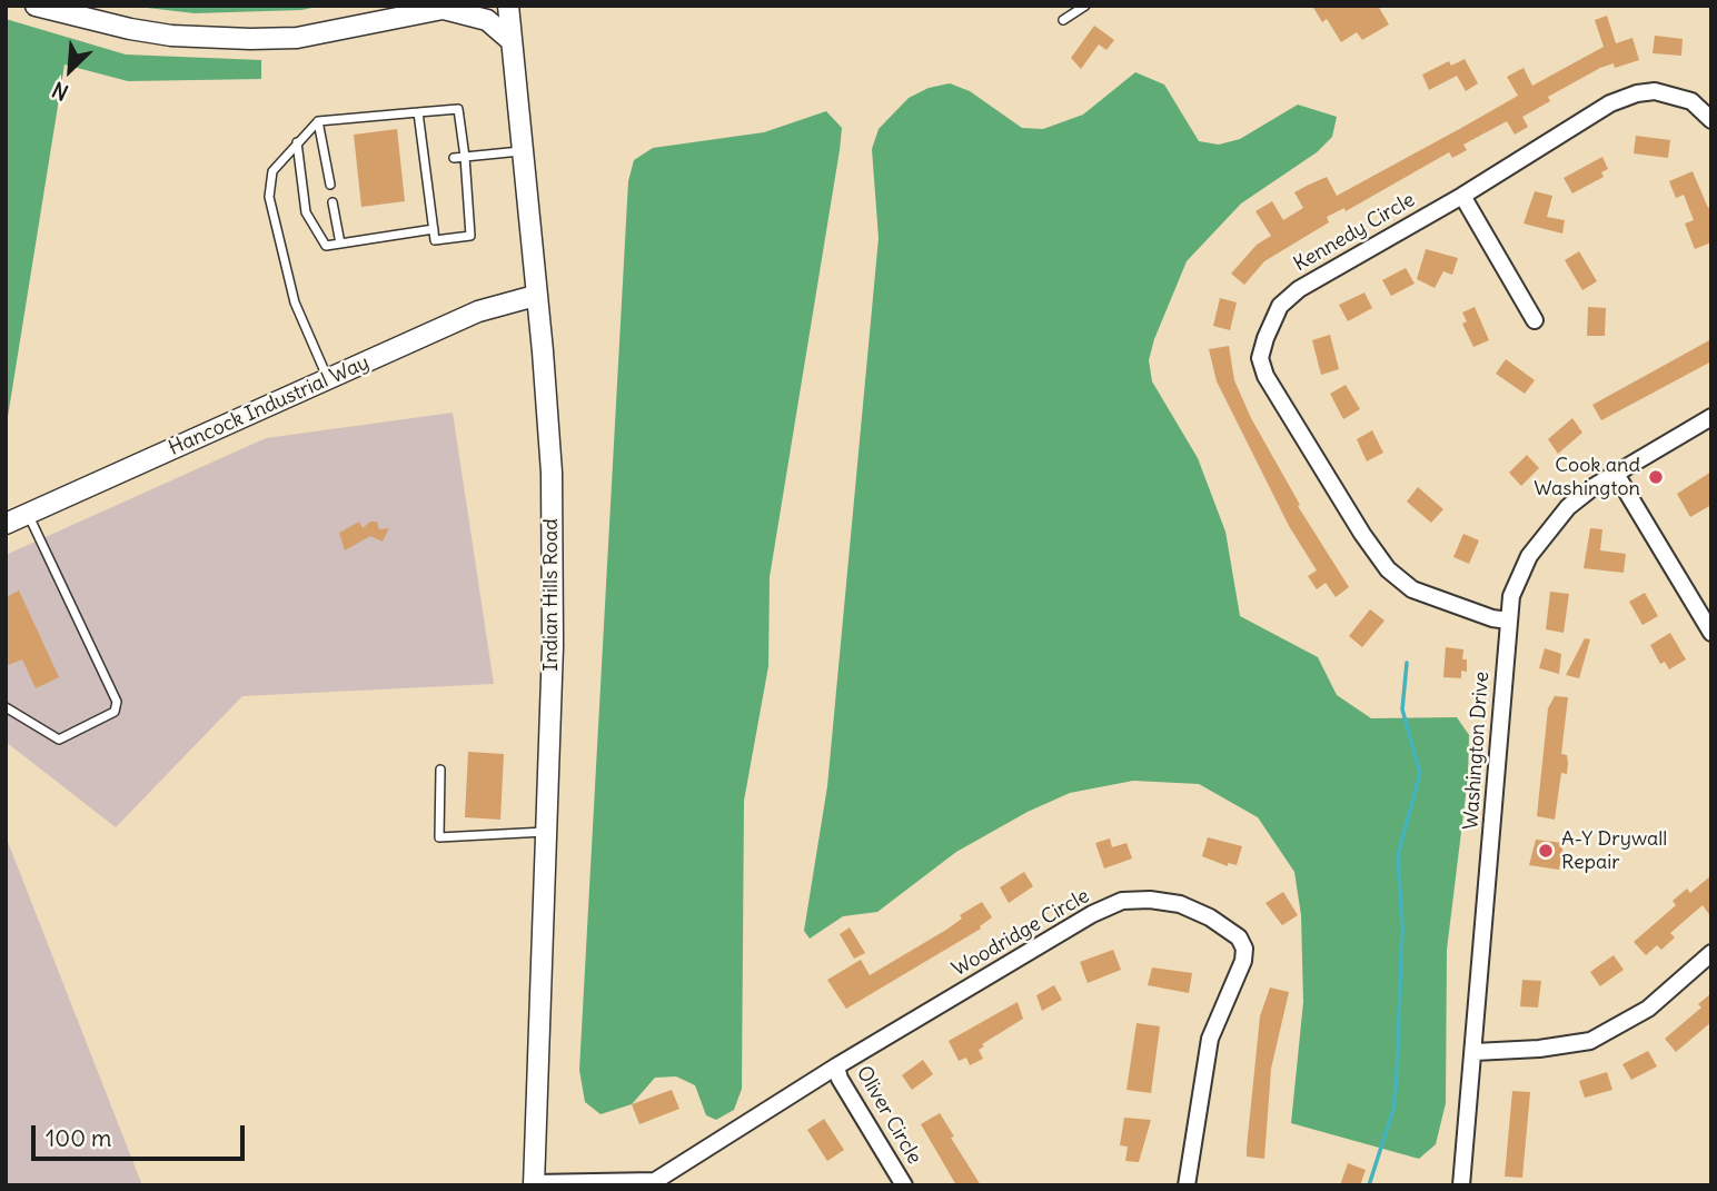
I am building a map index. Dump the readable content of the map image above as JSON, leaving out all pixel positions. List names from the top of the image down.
{
  "streets": {
    "street": [
      "Kennedy Circle",
      "Hancock Industrial Way",
      "Indian Hills Road",
      "Washington Drive",
      "Woodridge Circle",
      "Oliver Circle"
    ]
  },
  "crossings": [
    ["Kennedy Circle", "Washington Drive"],
    ["Hancock Industrial Way", "Indian Hills Road"],
    ["Indian Hills Road", "Woodridge Circle"],
    ["Woodridge Circle", "Oliver Circle"]
  ],
  "places": ["Cook and Washington", "A-Y Drywall Repair"],
  "scale_bar": "100 m",
  "north": "bottom left"
}
